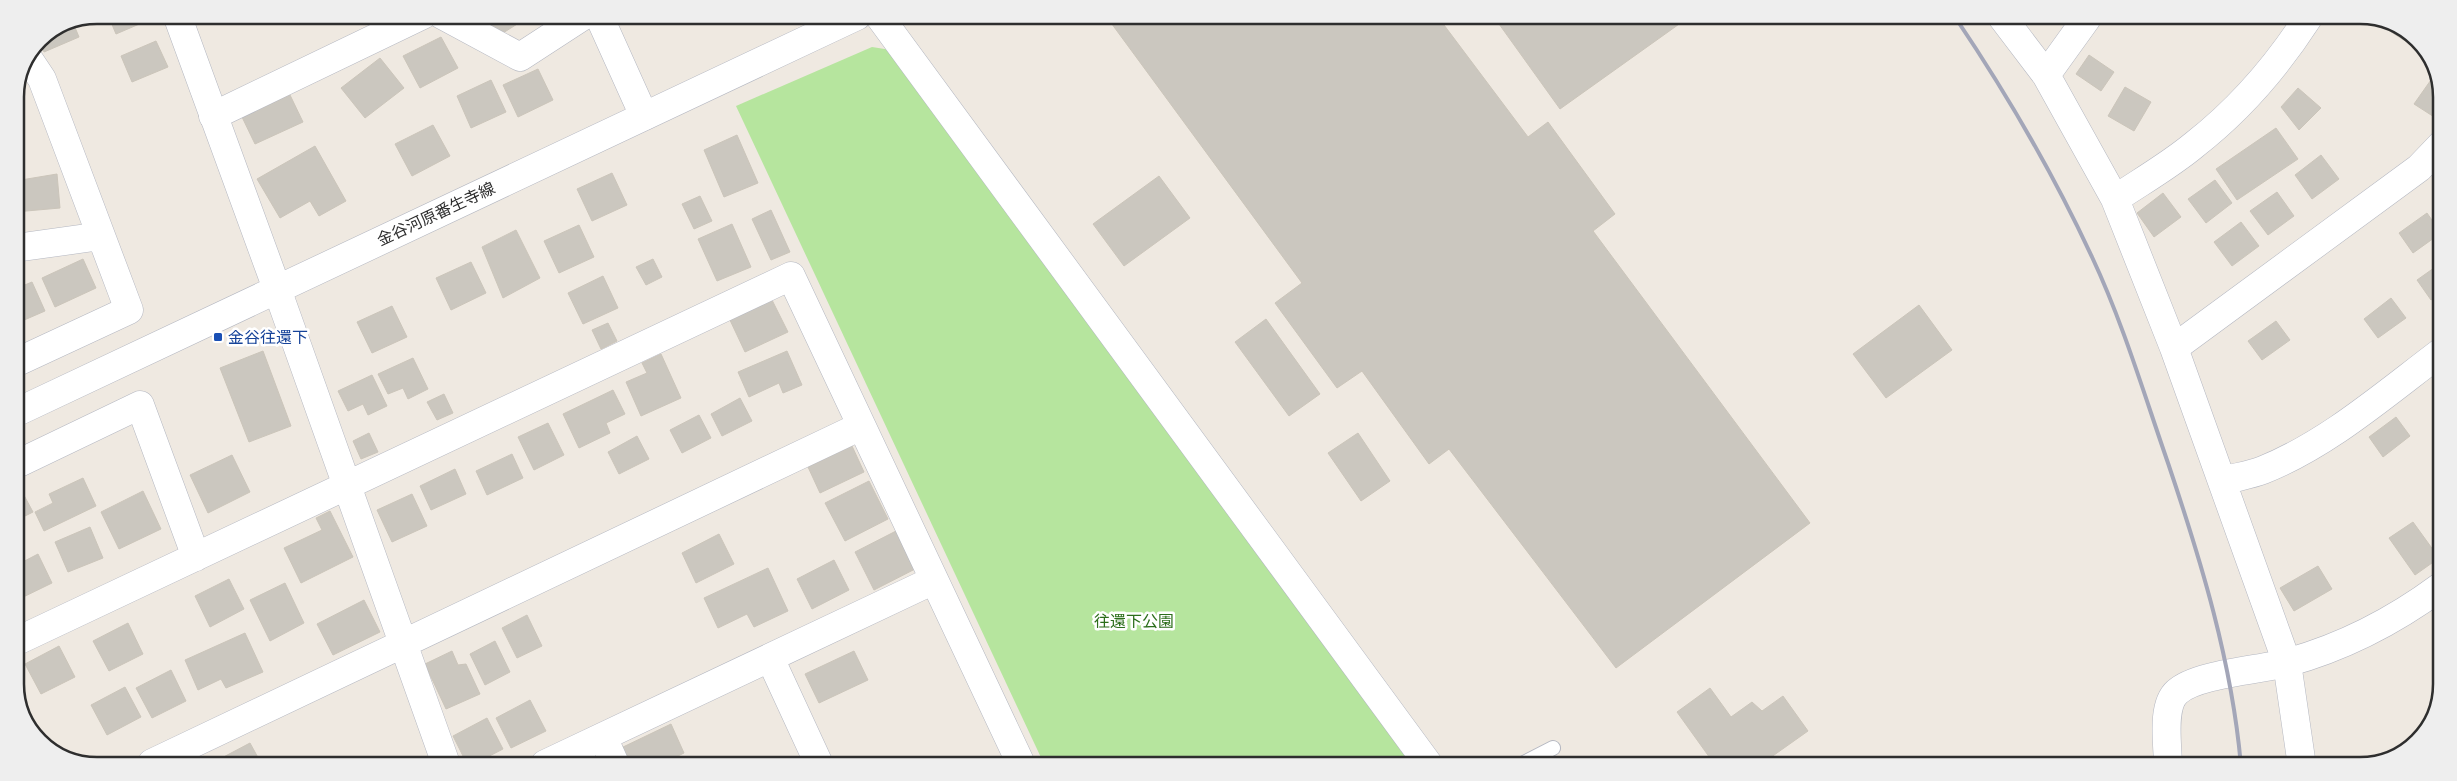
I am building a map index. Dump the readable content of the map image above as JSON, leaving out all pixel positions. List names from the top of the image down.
{
  "streets": {
    "street": ["金谷河原番生寺線"]
  },
  "parks": ["往還下公園"],
  "places": {
    "transit": ["金谷往還下"]
  }
}
